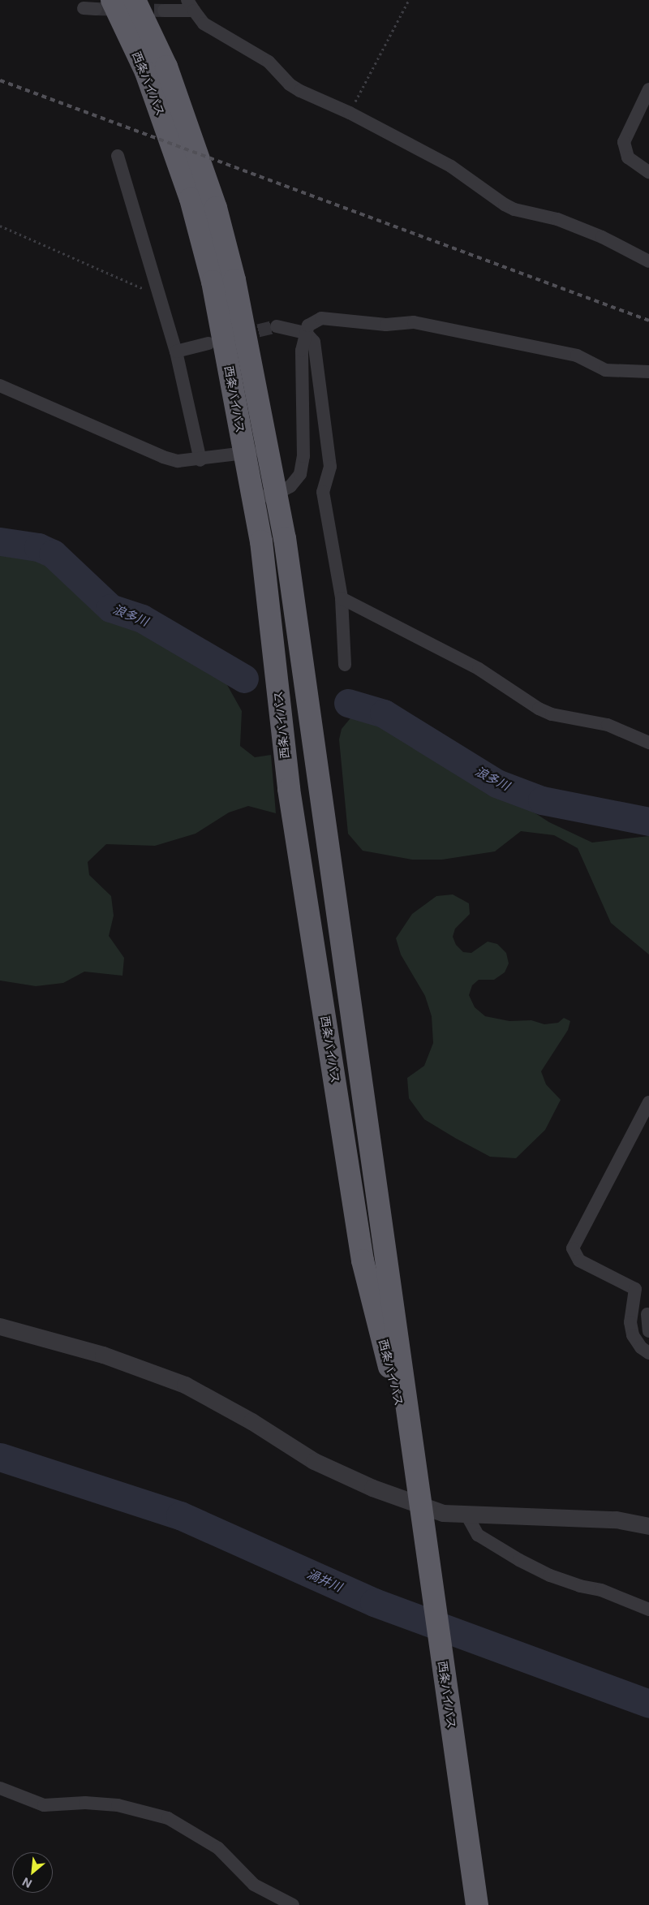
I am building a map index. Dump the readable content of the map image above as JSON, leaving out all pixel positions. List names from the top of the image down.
{
  "streets": {
    "highway": ["西条バイパス"]
  },
  "water": ["浪多川", "渦井川"],
  "north": "bottom left"
}
